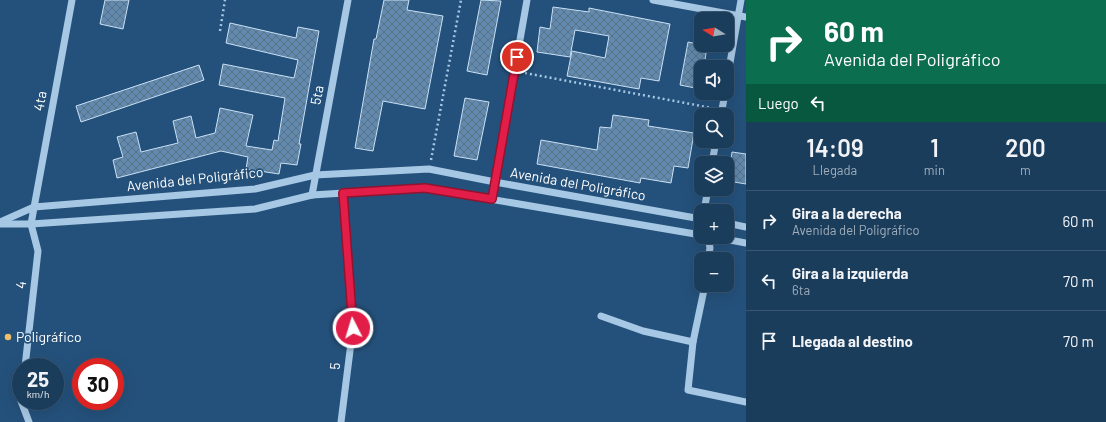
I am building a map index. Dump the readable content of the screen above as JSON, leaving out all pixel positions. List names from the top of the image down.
{
  "streets": {
    "street": [
      "5ta",
      "4ta",
      "Avenida del Poligráfico",
      "4",
      "5"
    ]
  },
  "crossings": [
    ["5ta", "Avenida del Poligráfico"],
    ["4ta", "Avenida del Poligráfico"],
    ["4ta", "4"],
    ["Avenida del Poligráfico", "4"],
    ["Avenida del Poligráfico", "5"]
  ],
  "places": ["Poligráfico"],
  "north": "left",
  "page": {
    "turn": ["60 m", "Avenida del Poligráfico"],
    "map_buttons": ["+", "−"],
    "then": "Luego",
    "eta": [
      "14:09",
      "Llegada",
      "1",
      "min",
      "200",
      "m"
    ],
    "list": [
      {
        "name": "Gira a la derecha",
        "note": "Avenida del Poligráfico",
        "value": "60 m"
      },
      {
        "name": "Gira a la izquierda",
        "note": "6ta",
        "value": "70 m"
      },
      {
        "name": "Llegada al destino",
        "value": "70 m"
      }
    ],
    "speed": "25 km/h",
    "limit": "30"
  }
}
